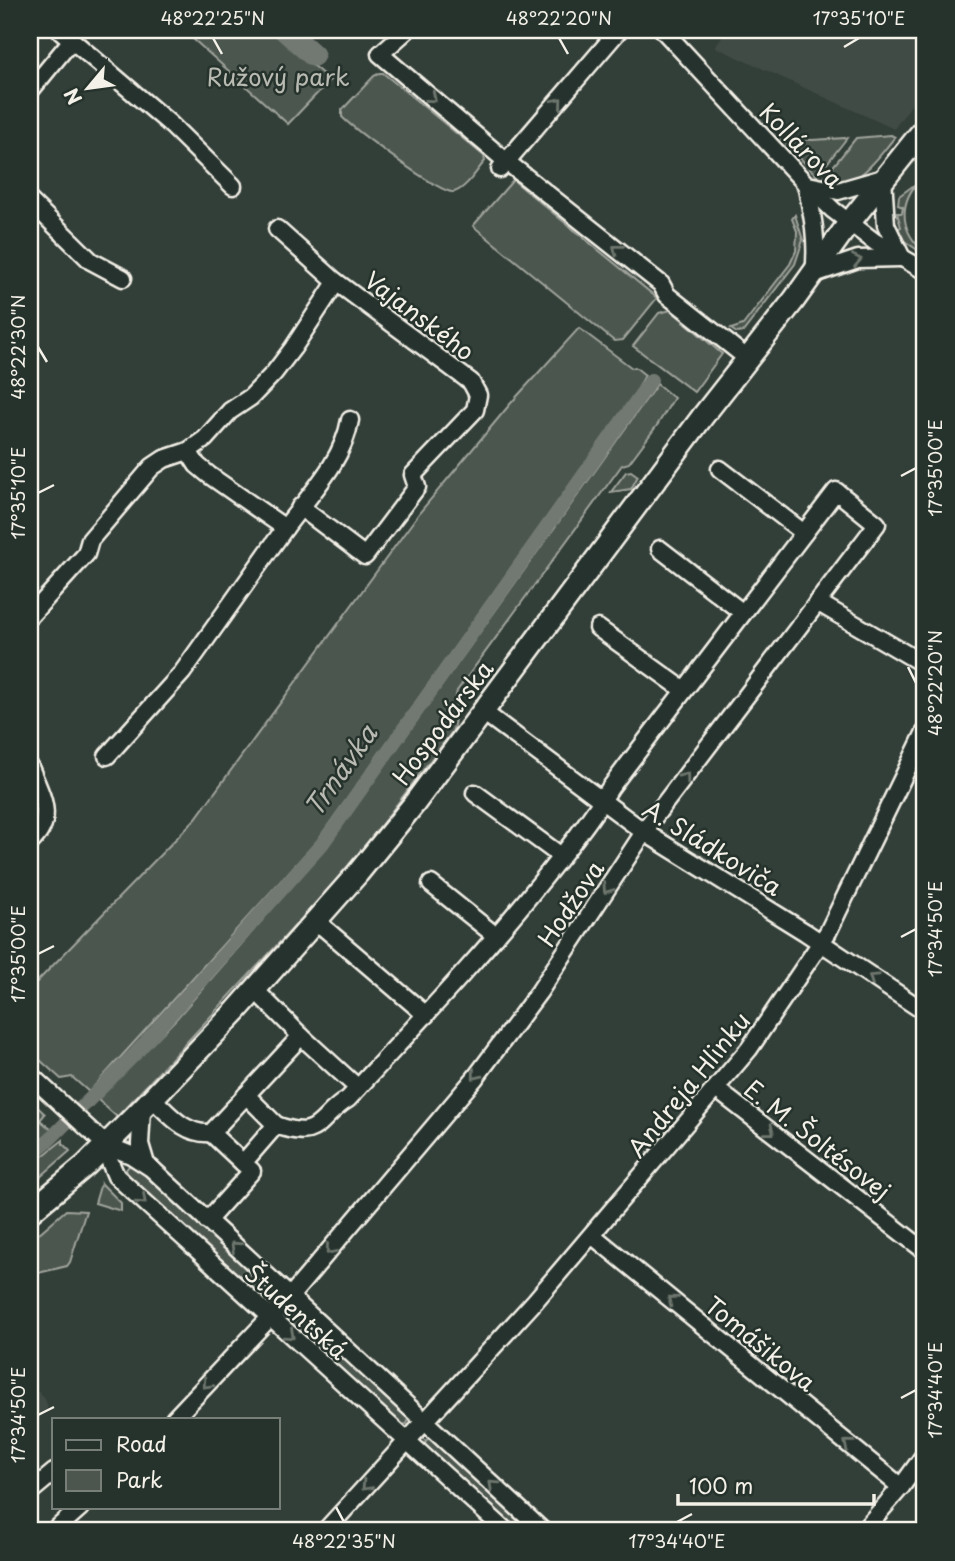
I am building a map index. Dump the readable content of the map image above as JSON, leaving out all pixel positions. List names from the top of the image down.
{
  "streets": {
    "street": [
      "Kollárova",
      "Vajanského",
      "Hospodárska",
      "A. Sládkoviča",
      "Hodžova",
      "Andreja Hlinku",
      "E. M. Šoltésovej",
      "Študentská",
      "Tomášikova"
    ]
  },
  "crossings": [
    ["Kollárova", "Hospodárska"],
    ["Hospodárska", "A. Sládkoviča"],
    ["Hospodárska", "Študentská"],
    ["A. Sládkoviča", "Hodžova"],
    ["A. Sládkoviča", "Andreja Hlinku"],
    ["Hodžova", "Študentská"],
    ["Andreja Hlinku", "E. M. Šoltésovej"],
    ["Andreja Hlinku", "Študentská"],
    ["Andreja Hlinku", "Tomášikova"]
  ],
  "one_way": ["E. M. Šoltésovej", "Tomášikova"],
  "water": ["Trnávka"],
  "parks": ["Ružový park"],
  "legend": ["Road", "Park"],
  "scale_bar": "100 m",
  "north": "bottom left",
  "coordinates": [
    "48°22'25\"N",
    "48°22'20\"N",
    "17°35'10\"E",
    "48°22'30\"N",
    "17°35'00\"E",
    "17°34'50\"E",
    "17°34'40\"E",
    "48°22'35\"N"
  ]
}
